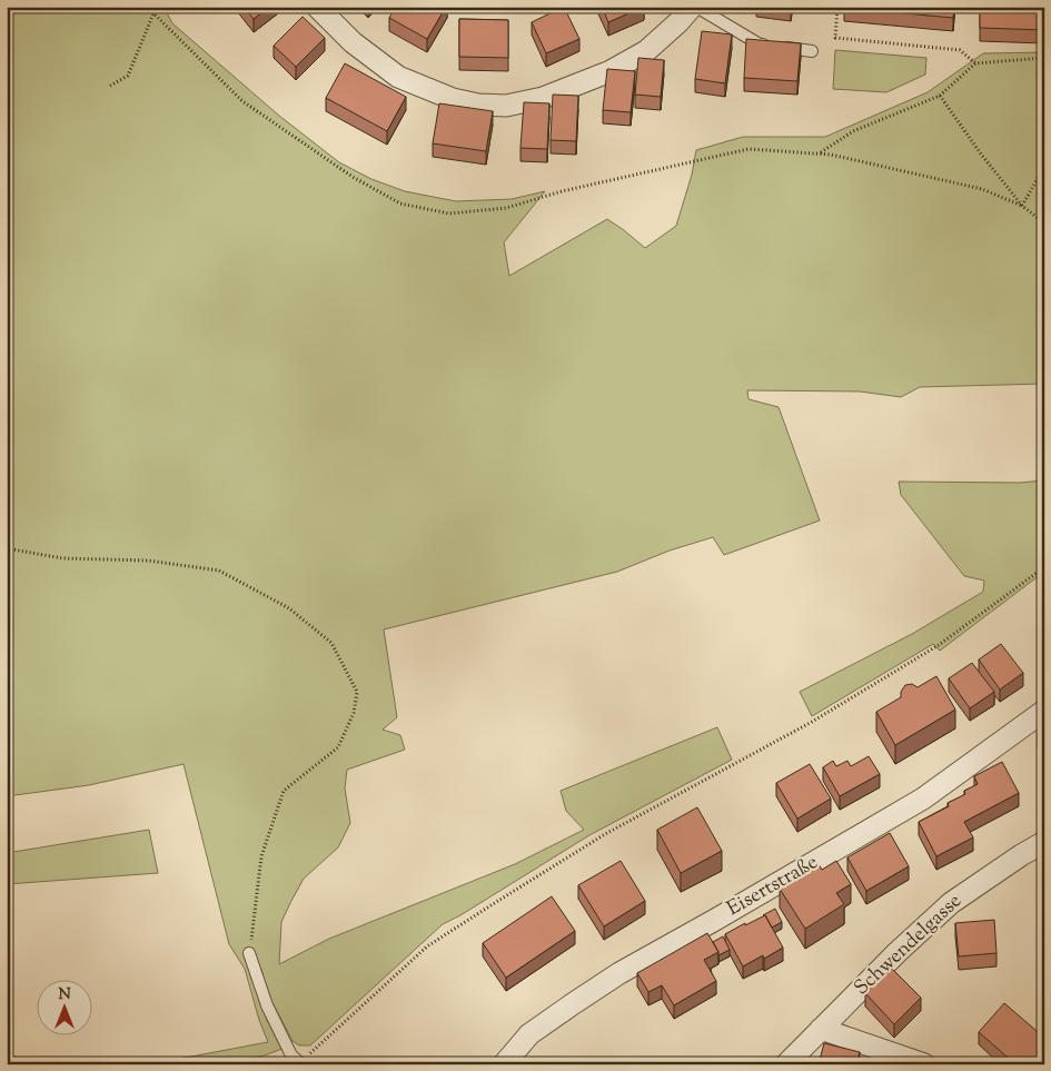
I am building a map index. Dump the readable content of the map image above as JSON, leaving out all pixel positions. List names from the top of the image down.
{
  "streets": {
    "street": ["Eisertstraße", "Schwendelgasse"]
  },
  "north": "top"
}
